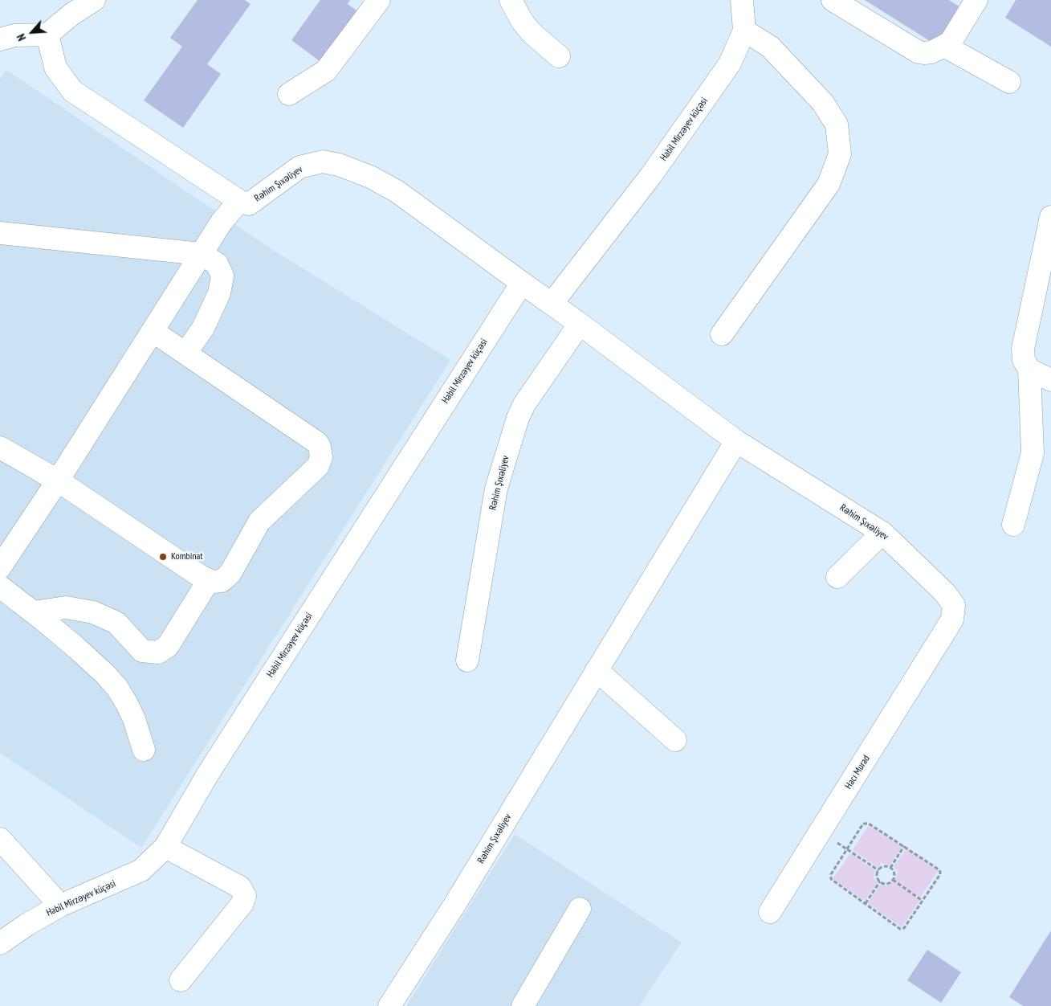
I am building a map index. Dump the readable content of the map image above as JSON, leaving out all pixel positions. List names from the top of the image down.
{
  "streets": {
    "street": ["Habil Mirzəyev küçəsi", "Rəhim Şıxəliyev", "Hacı Murad"]
  },
  "crossings": [
    ["Habil Mirzəyev küçəsi", "Rəhim Şıxəliyev"],
    ["Rəhim Şıxəliyev", "Hacı Murad"]
  ],
  "places": ["Kombinat"],
  "north": "bottom left"
}
